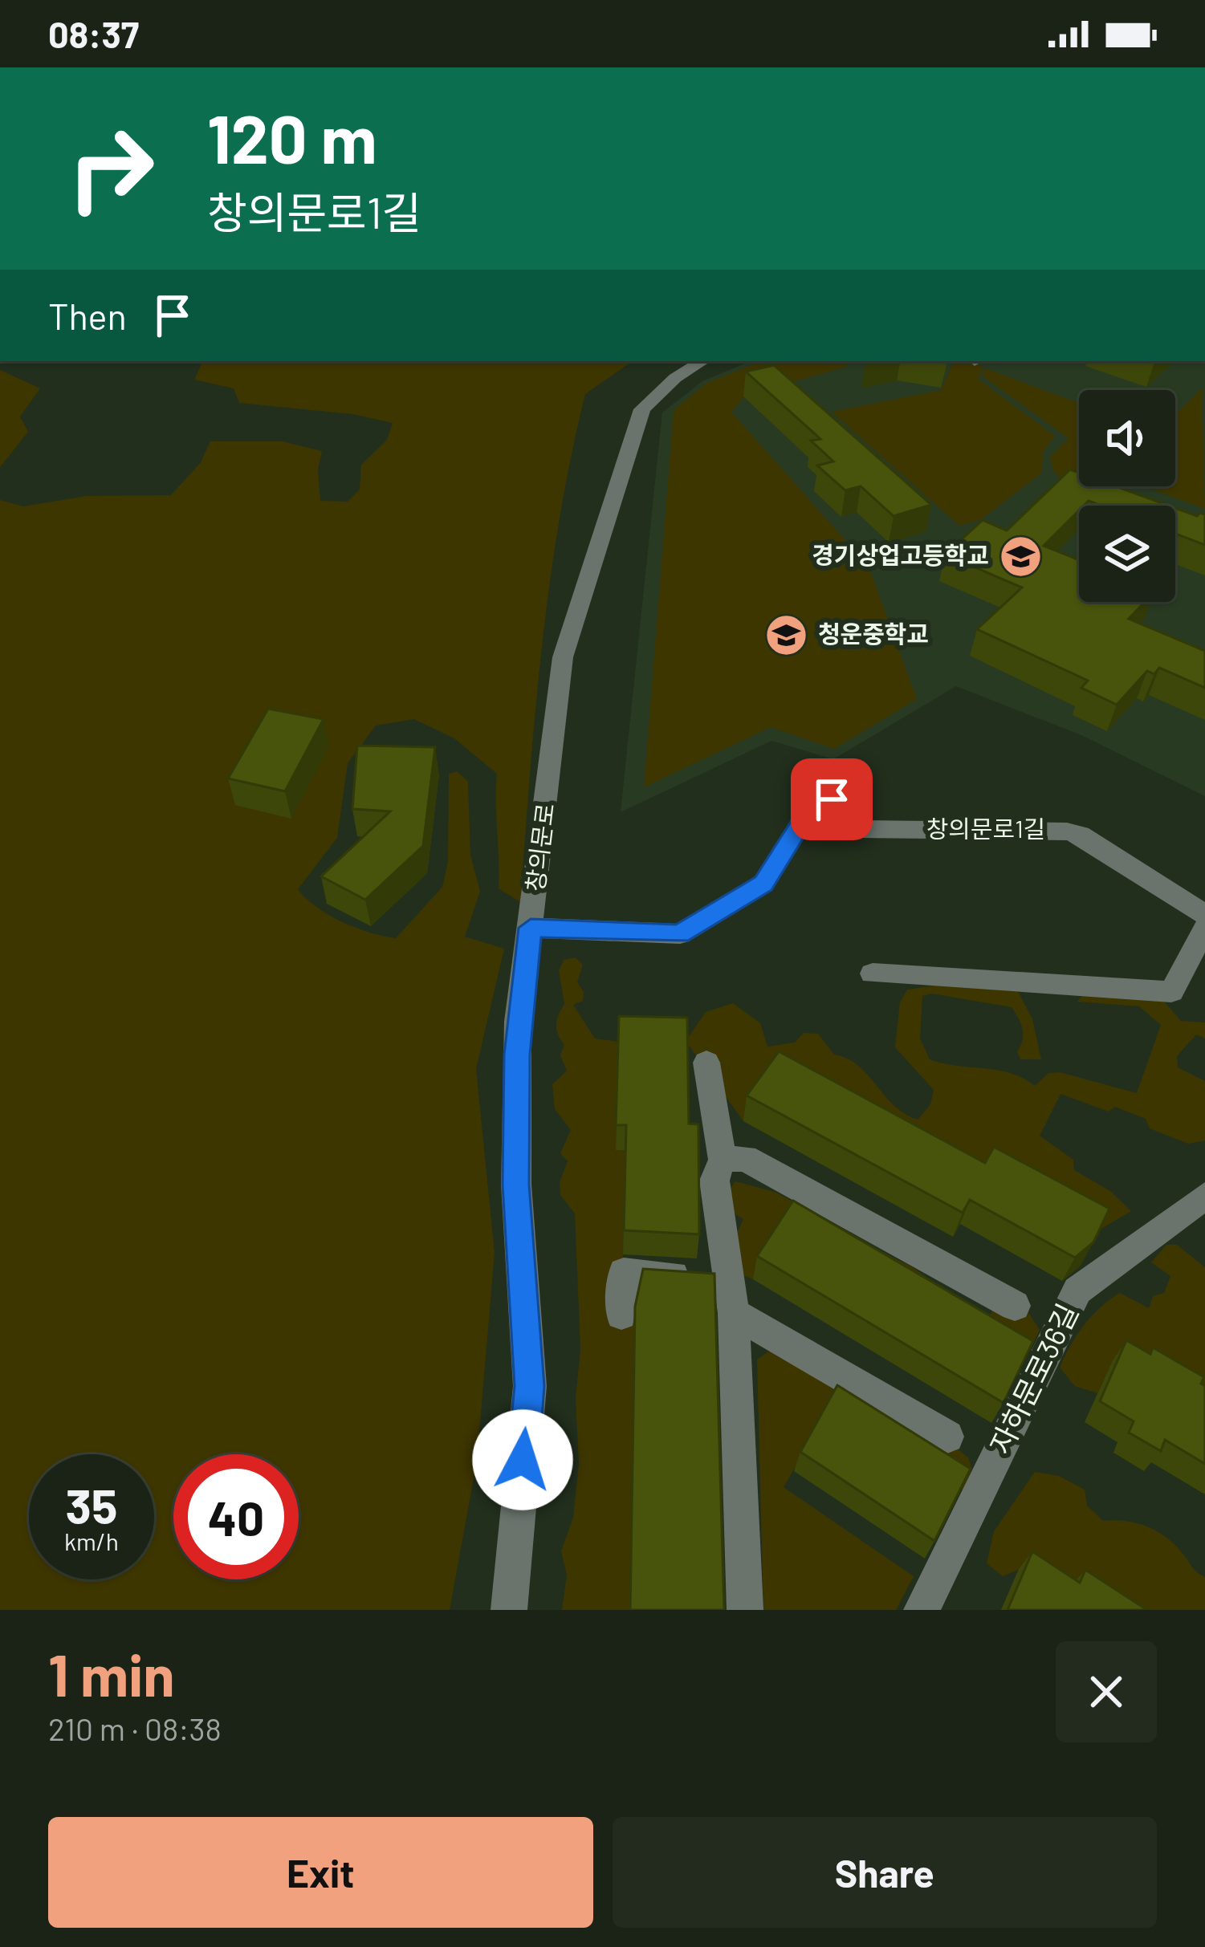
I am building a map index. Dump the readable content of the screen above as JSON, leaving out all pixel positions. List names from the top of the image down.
{
  "streets": {
    "street": ["창의문로1길", "창의문로", "자하문로36길"]
  },
  "places": {
    "school or university": ["경기상업고등학교", "청운중학교"]
  },
  "page": {
    "status": "08:37",
    "turn": ["120 m", "창의문로1길"],
    "then": "Then",
    "speed": "35 km/h",
    "limit": "40",
    "heading": ["1 min", "210 m · 08:38"],
    "buttons": ["Exit", "Share"]
  }
}
